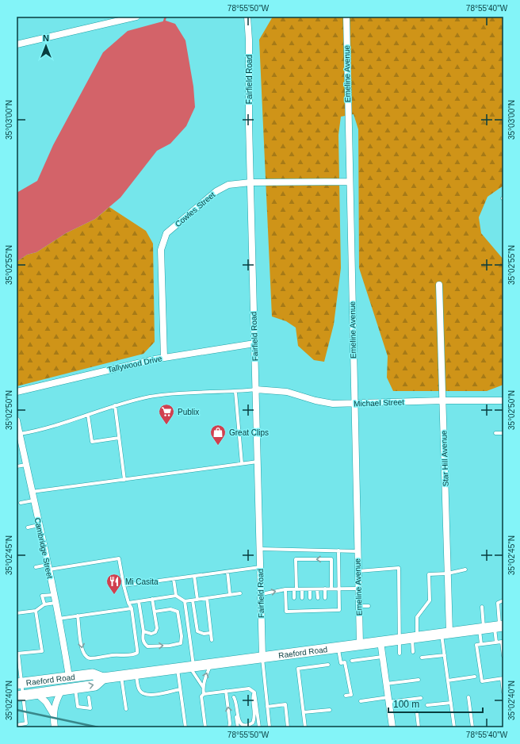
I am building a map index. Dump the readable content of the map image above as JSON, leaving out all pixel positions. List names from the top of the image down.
{
  "streets": {
    "main road": ["Raeford Road"],
    "street": [
      "Emeline Avenue",
      "Fairfield Road",
      "Cowles Street",
      "Tallywood Drive",
      "Michael Street",
      "Star Hill Avenue",
      "Cambridge Street"
    ]
  },
  "crossings": [
    ["Emeline Avenue", "Cowles Street"],
    ["Emeline Avenue", "Michael Street"],
    ["Emeline Avenue", "Raeford Road"],
    ["Fairfield Road", "Cowles Street"],
    ["Fairfield Road", "Tallywood Drive"],
    ["Fairfield Road", "Michael Street"],
    ["Fairfield Road", "Raeford Road"],
    ["Cowles Street", "Tallywood Drive"],
    ["Michael Street", "Star Hill Avenue"],
    ["Star Hill Avenue", "Raeford Road"],
    ["Cambridge Street", "Raeford Road"]
  ],
  "places": {
    "supermarket": ["Publix"],
    "shop": ["Great Clips"],
    "restaurant": ["Mi Casita"]
  },
  "scale_bar": "100 m",
  "north": "top",
  "coordinates": [
    "78°55'50\"W",
    "78°55'40\"W",
    "35°03'00\"N",
    "35°02'55\"N",
    "35°02'50\"N",
    "35°02'45\"N",
    "35°02'40\"N"
  ]
}
